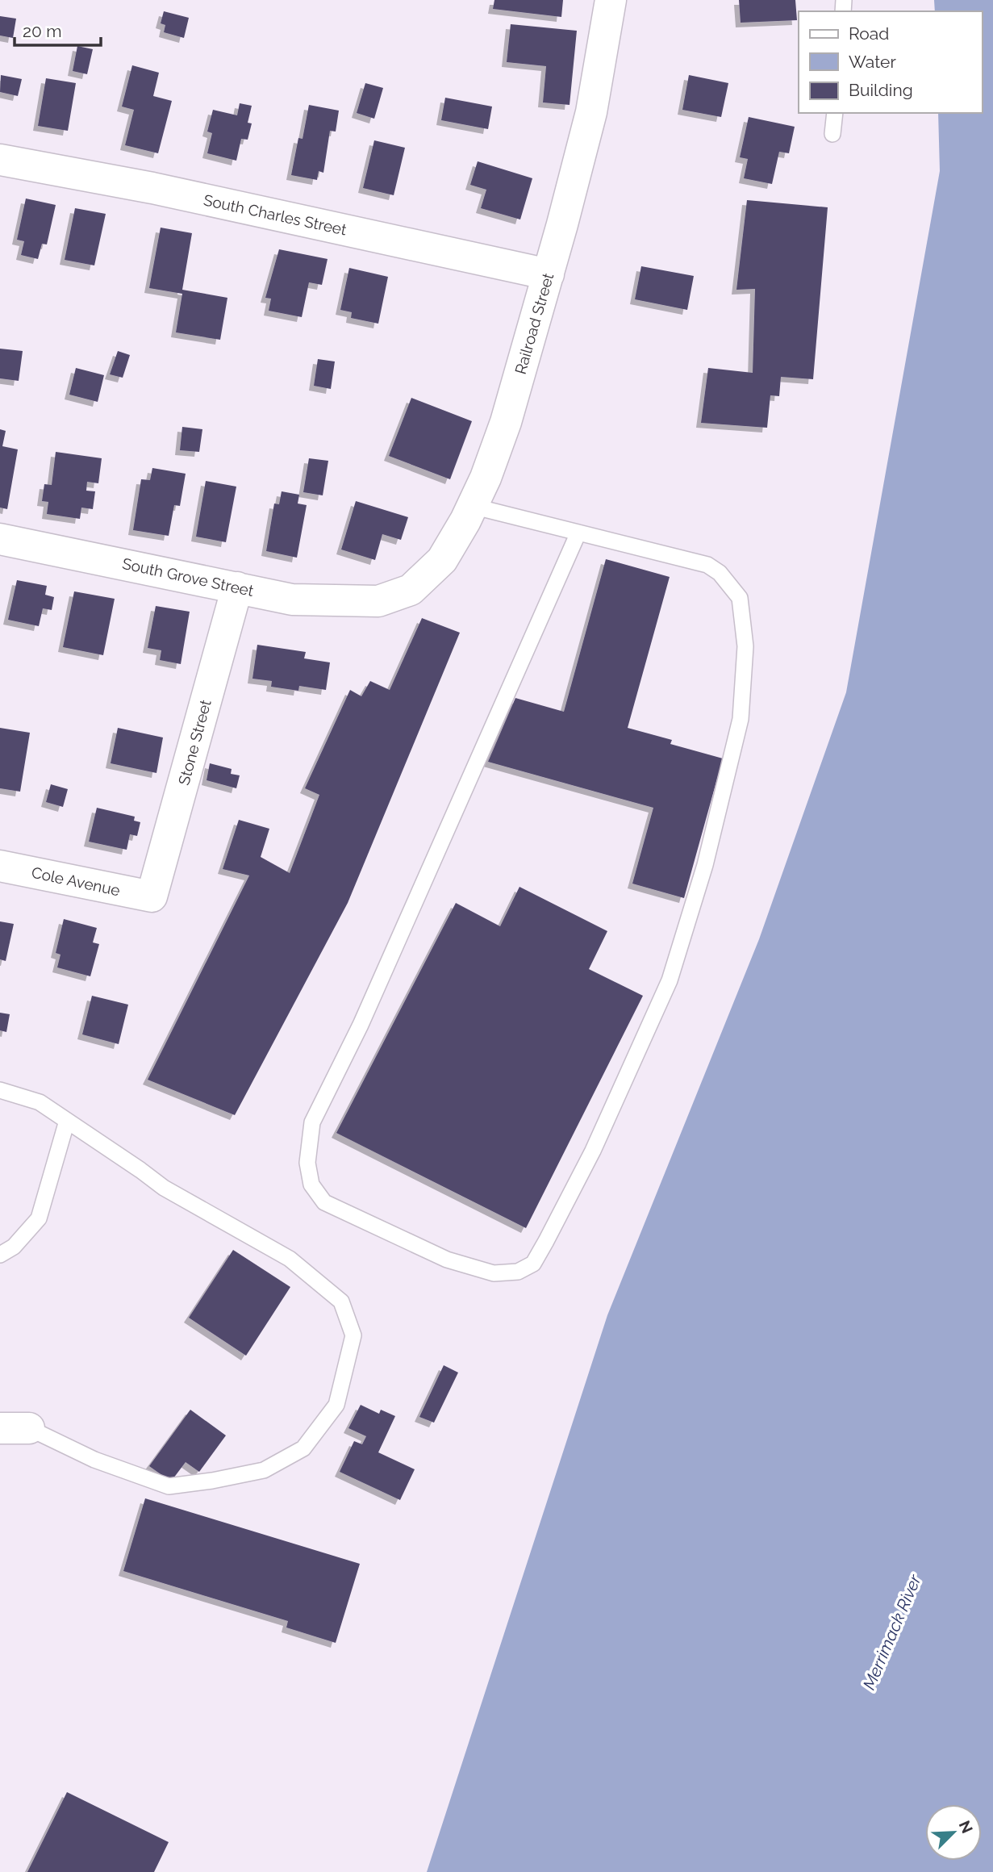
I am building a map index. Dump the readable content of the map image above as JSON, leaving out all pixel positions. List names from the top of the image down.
{
  "streets": {
    "street": [
      "South Charles Street",
      "Railroad Street",
      "South Grove Street",
      "Stone Street",
      "Cole Avenue"
    ]
  },
  "crossings": [
    ["South Charles Street", "Railroad Street"],
    ["Railroad Street", "South Grove Street"],
    ["South Grove Street", "Stone Street"],
    ["Stone Street", "Cole Avenue"]
  ],
  "water": ["Merrimack River"],
  "legend": ["Road", "Water", "Building"],
  "scale_bar": "20 m",
  "north": "top right"
}
